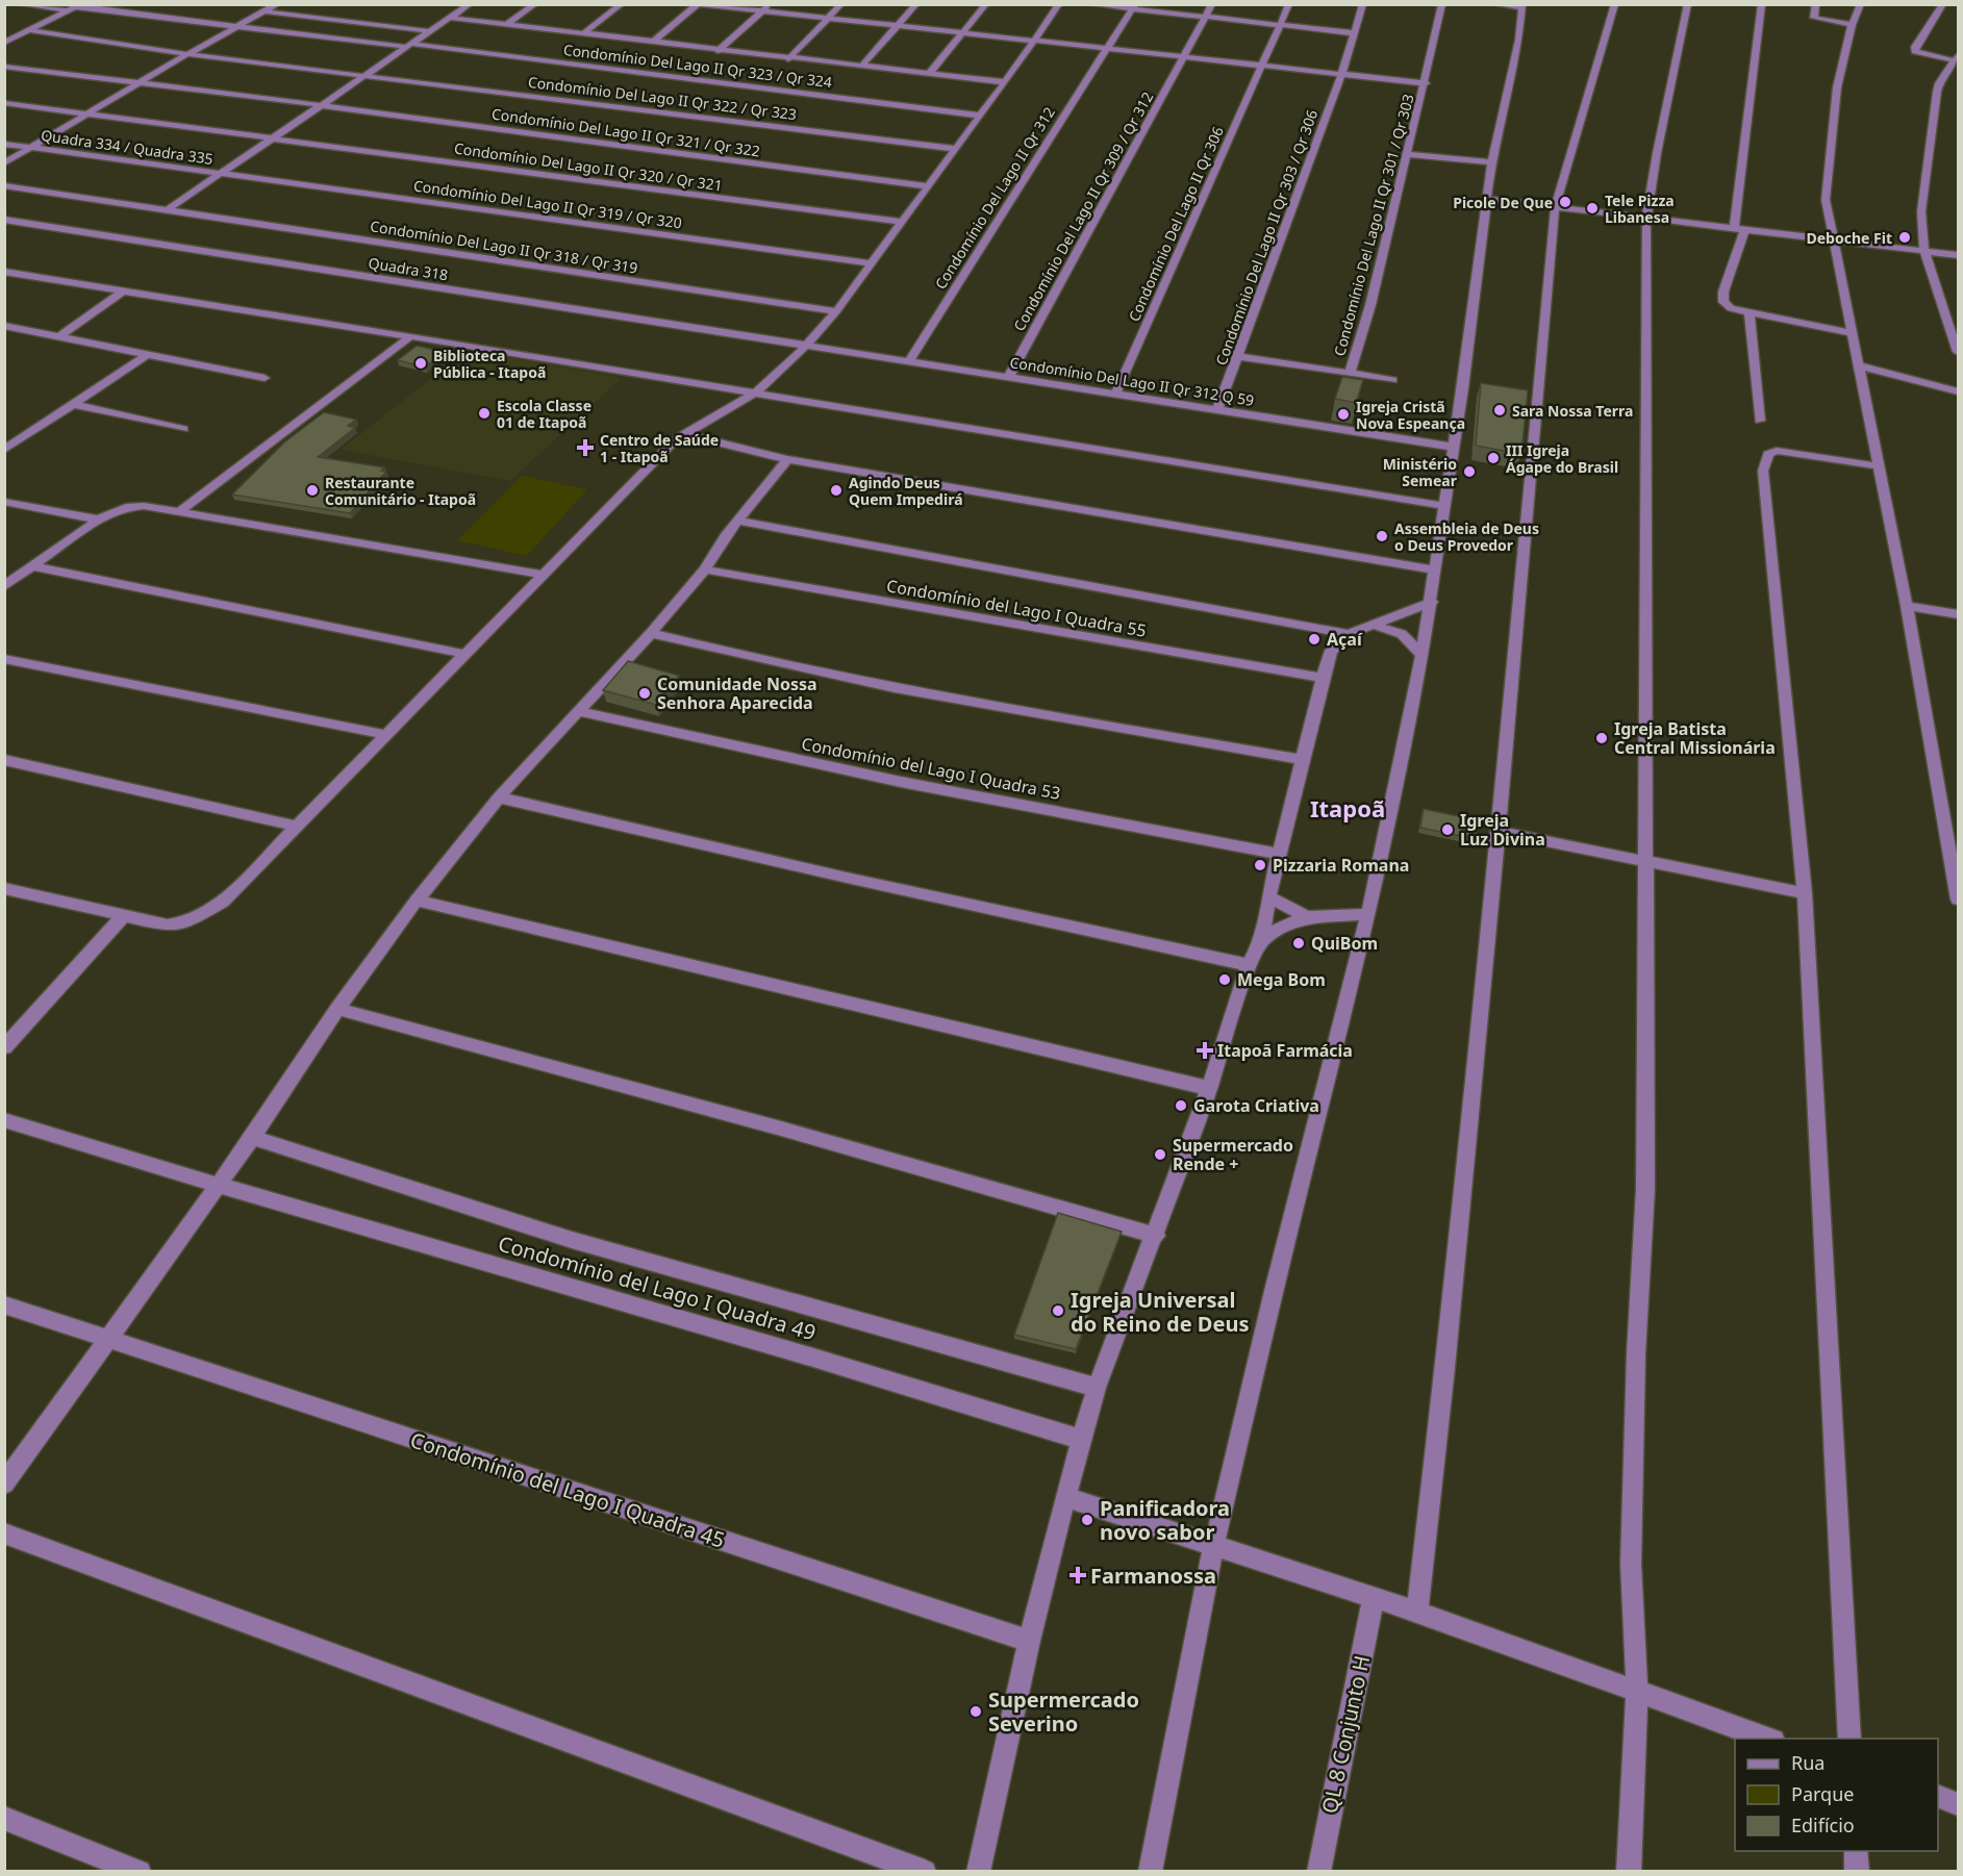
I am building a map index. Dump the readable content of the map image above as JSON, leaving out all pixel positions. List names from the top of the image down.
{
  "streets": {
    "street": [
      "Condomínio Del Lago II Qr 323 / Qr 324",
      "Condomínio Del Lago II Qr 322 / Qr 323",
      "Condomínio Del Lago II Qr 321 / Qr 322",
      "Quadra 334 / Quadra 335",
      "Condomínio Del Lago II Qr 320 / Qr 321",
      "Condomínio Del Lago II Qr 312",
      "Condomínio Del Lago II Qr 319 / Qr 320",
      "Condomínio Del Lago II Qr 309 / Qr 312",
      "Condomínio Del Lago II Qr 306",
      "Condomínio Del Lago II Qr 301 / Qr 303",
      "Condomínio Del Lago II Qr 303 / Qr 306",
      "Condomínio Del Lago II Qr 318 / Qr 319",
      "Quadra 318",
      "Condomínio Del Lago II Qr 312 Q 59",
      "Condomínio del Lago I Quadra 55",
      "Condomínio del Lago I Quadra 53",
      "Condomínio del Lago I Quadra 49",
      "Condomínio del Lago I Quadra 45",
      "QL 8 Conjunto H"
    ]
  },
  "crossings": [
    ["Quadra 334 / Quadra 335", "Condomínio Del Lago II Qr 319 / Qr 320"],
    ["Condomínio Del Lago II Qr 312", "Condomínio Del Lago II Qr 312 Q 59"],
    ["Condomínio Del Lago II Qr 309 / Qr 312", "Condomínio Del Lago II Qr 312 Q 59"],
    ["Condomínio Del Lago II Qr 306", "Condomínio Del Lago II Qr 312 Q 59"],
    ["Condomínio Del Lago II Qr 303 / Qr 306", "Condomínio Del Lago II Qr 312 Q 59"],
    ["Quadra 318", "Condomínio Del Lago II Qr 312 Q 59"]
  ],
  "districts": ["Itapoã"],
  "places": {
    "other": [
      "Picole De Que",
      "Tele Pizza Libanesa",
      "Deboche Fit",
      "Biblioteca Pública - Itapoã",
      "Sara Nossa Terra",
      "Escola Classe 01 de Itapoã",
      "Igreja Cristã Nova Espeança",
      "III Igreja Ágape do Brasil",
      "Ministério Semear",
      "Restaurante Comunitário - Itapoã",
      "Agindo Deus Quem Impedirá",
      "Assembleia de Deus o Deus Provedor",
      "Açaí",
      "Comunidade Nossa Senhora Aparecida",
      "Igreja Batista Central Missionária",
      "Igreja Luz Divina",
      "Pizzaria Romana",
      "QuiBom",
      "Mega Bom",
      "Garota Criativa",
      "Supermercado Rende +",
      "Igreja Universal do Reino de Deus",
      "Panificadora novo sabor",
      "Supermercado Severino"
    ],
    "health": ["Centro de Saúde 1 - Itapoã", "Itapoã Farmácia", "Farmanossa"]
  },
  "legend": ["Rua", "Parque", "Edifício"]
}
